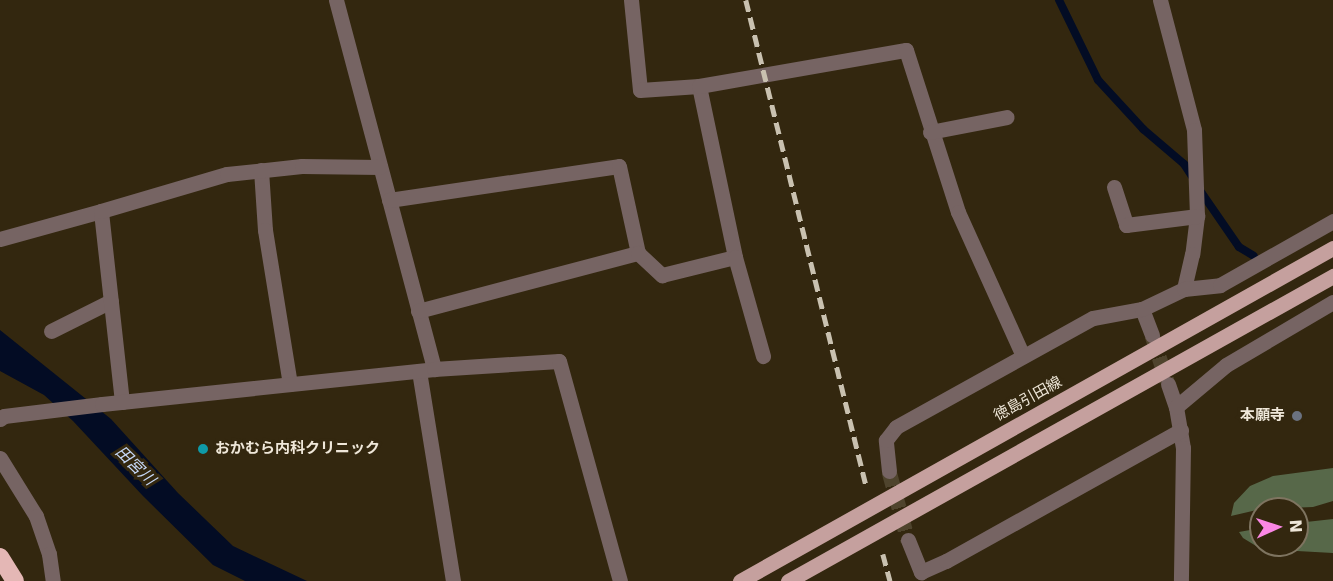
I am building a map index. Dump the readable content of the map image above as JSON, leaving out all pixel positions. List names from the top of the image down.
{
  "streets": {
    "main road": ["徳島引田線"]
  },
  "water": ["田宮川"],
  "places": ["本願寺", "おかむら内科クリニック"],
  "north": "right"
}
